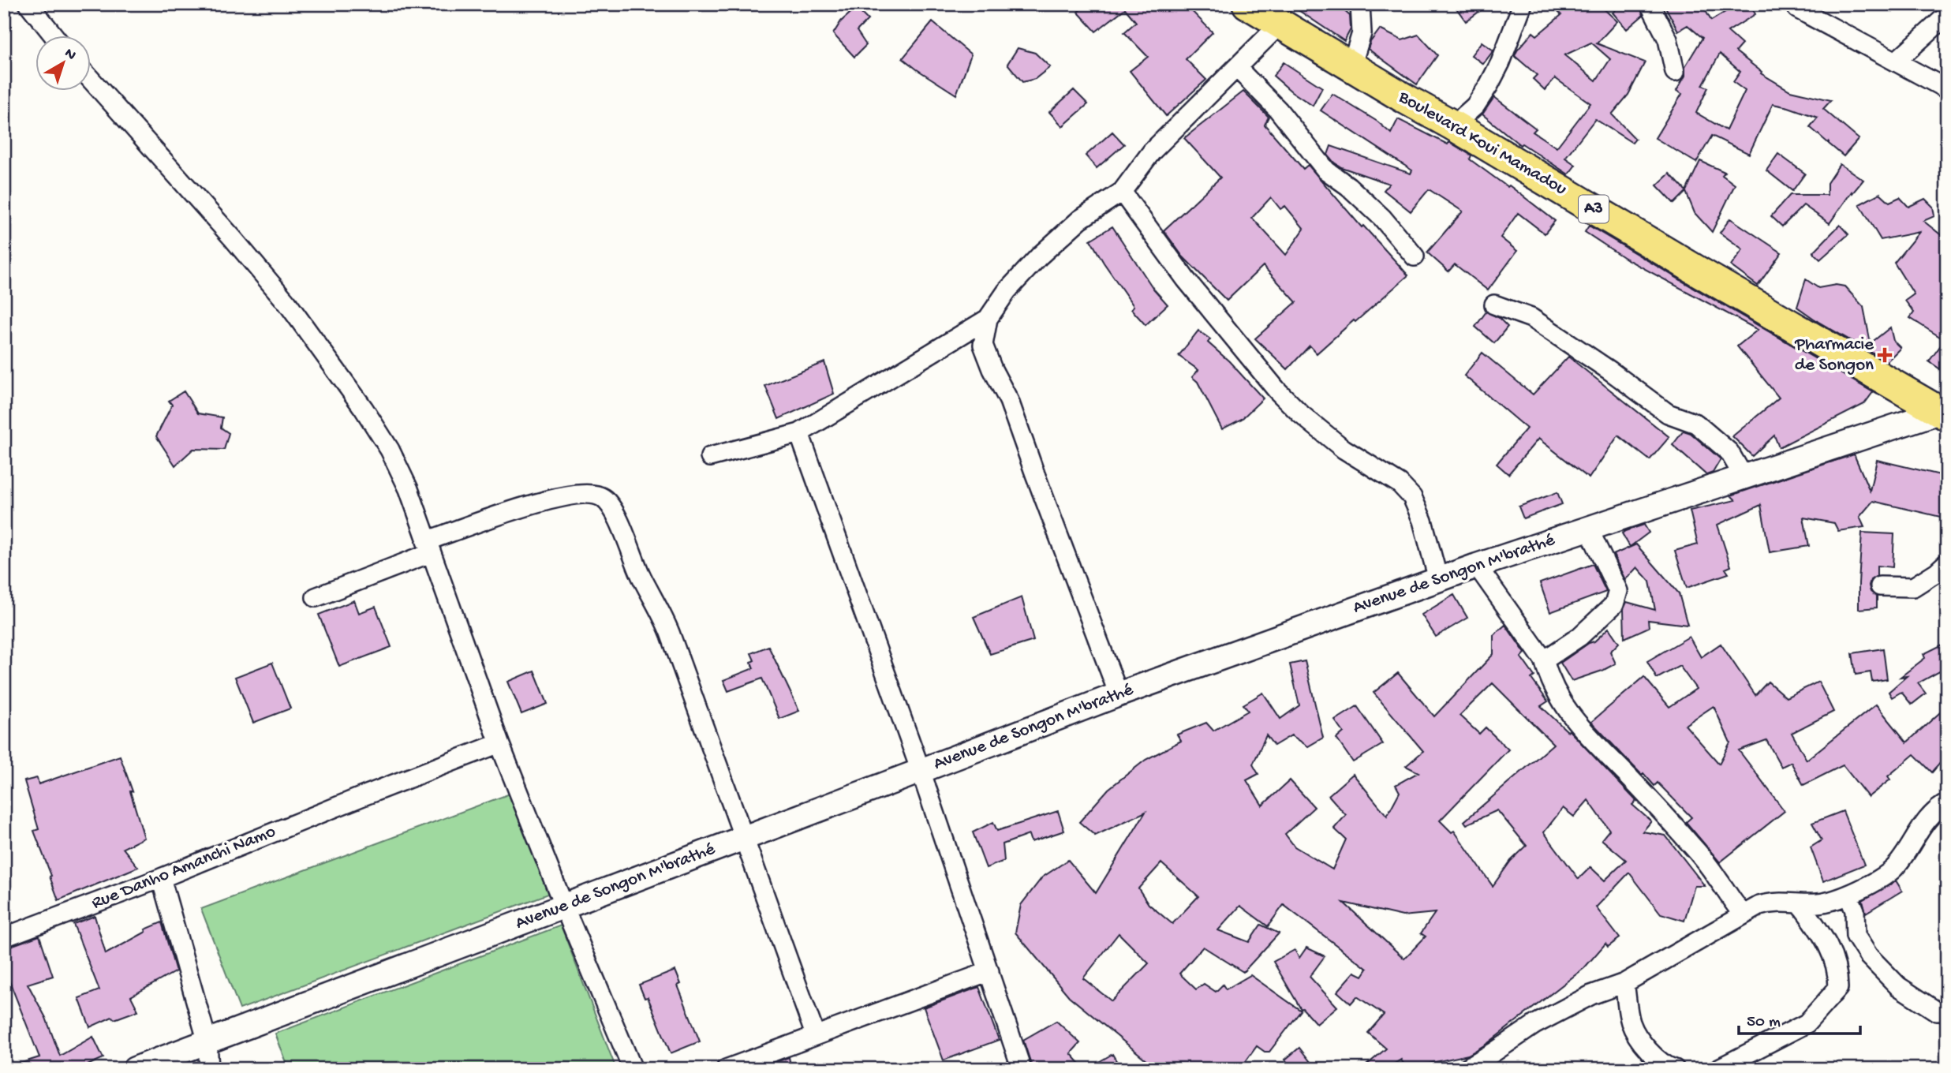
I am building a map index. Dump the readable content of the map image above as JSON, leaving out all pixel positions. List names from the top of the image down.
{
  "streets": {
    "main road": ["Boulevard Koui Mamadou", "A3"],
    "street": ["Avenue de Songon M'brathé", "Rue Danho Amanchi Namo"]
  },
  "crossings": [
    ["Boulevard Koui Mamadou", "Avenue de Songon M'brathé"]
  ],
  "places": {
    "health": ["Pharmacie de Songon"]
  },
  "scale_bar": "50 m",
  "north": "top right"
}
